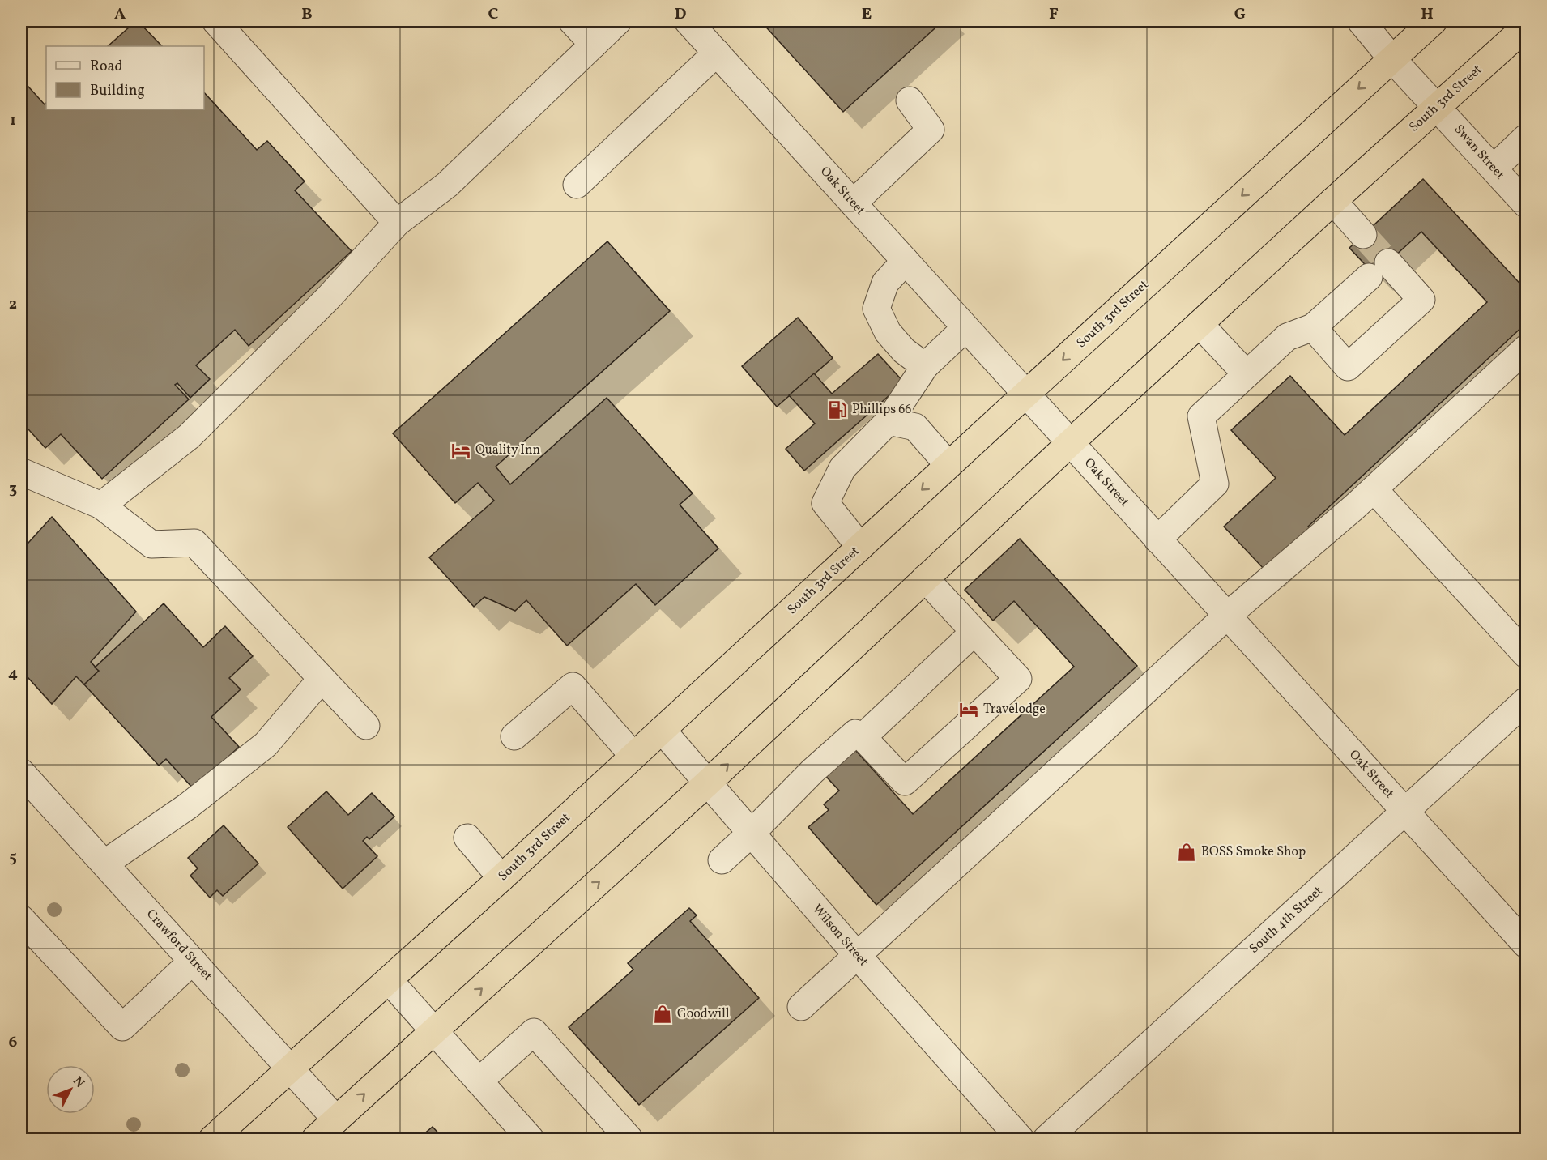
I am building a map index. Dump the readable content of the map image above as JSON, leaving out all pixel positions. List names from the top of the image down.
{
  "streets": {
    "highway": ["South 3rd Street"],
    "street": [
      "Swan Street",
      "Oak Street",
      "South 4th Street",
      "Wilson Street",
      "Crawford Street"
    ]
  },
  "crossings": [
    ["South 3rd Street", "Swan Street"],
    ["South 3rd Street", "Oak Street"],
    ["South 3rd Street", "Wilson Street"],
    ["South 3rd Street", "Crawford Street"],
    ["Oak Street", "South 4th Street"]
  ],
  "places": {
    "fuel station": ["Phillips 66"],
    "hotel": ["Quality Inn", "Travelodge"],
    "shop": ["BOSS Smoke Shop", "Goodwill"]
  },
  "legend": ["Road", "Building"],
  "north": "top right",
  "grid": {
    "columns": [
      "A",
      "B",
      "C",
      "D",
      "E",
      "F",
      "G",
      "H"
    ],
    "rows": [
      "1",
      "2",
      "3",
      "4",
      "5",
      "6"
    ]
  }
}
